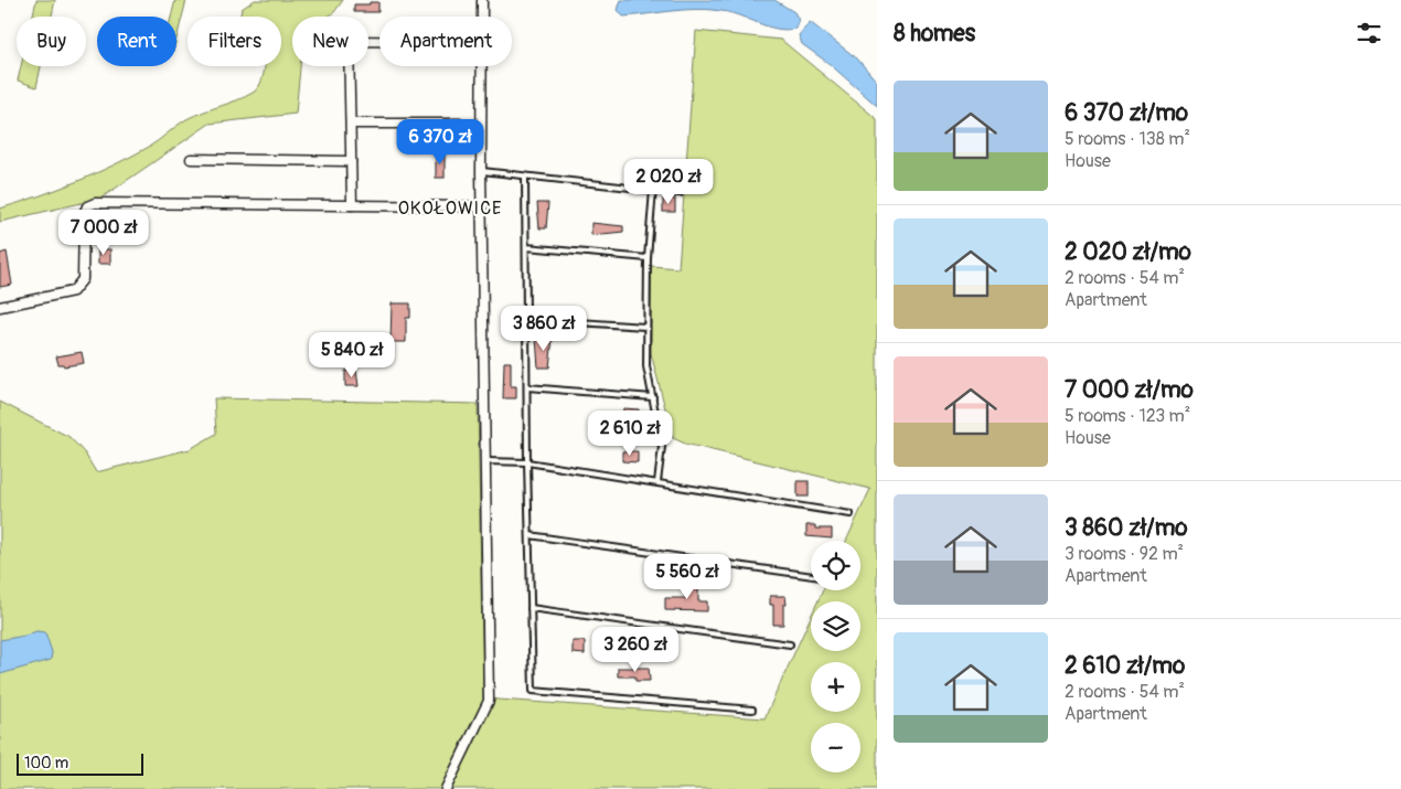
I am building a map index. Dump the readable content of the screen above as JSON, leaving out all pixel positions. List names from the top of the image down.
{
  "districts": ["OKOŁOWICE"],
  "scale_bar": "100 m",
  "page": {
    "heading": "8 homes",
    "chip": [
      "Buy",
      "Rent",
      "Filters",
      "New",
      "Apartment"
    ],
    "list": [
      {
        "name": "6 370 zł/mo",
        "note": "5 rooms · 138 m² · House"
      },
      {
        "name": "2 020 zł/mo",
        "note": "2 rooms · 54 m² · Apartment"
      },
      {
        "name": "7 000 zł/mo",
        "note": "5 rooms · 123 m² · House"
      },
      {
        "name": "3 860 zł/mo",
        "note": "3 rooms · 92 m² · Apartment"
      },
      {
        "name": "2 610 zł/mo",
        "note": "2 rooms · 54 m² · Apartment"
      }
    ],
    "price": [
      "6 370 zł",
      "2 020 zł",
      "7 000 zł",
      "3 860 zł",
      "5 840 zł",
      "2 610 zł",
      "5 560 zł",
      "3 260 zł"
    ],
    "map_buttons": ["+", "−"],
    "scale": "100 m"
  }
}
